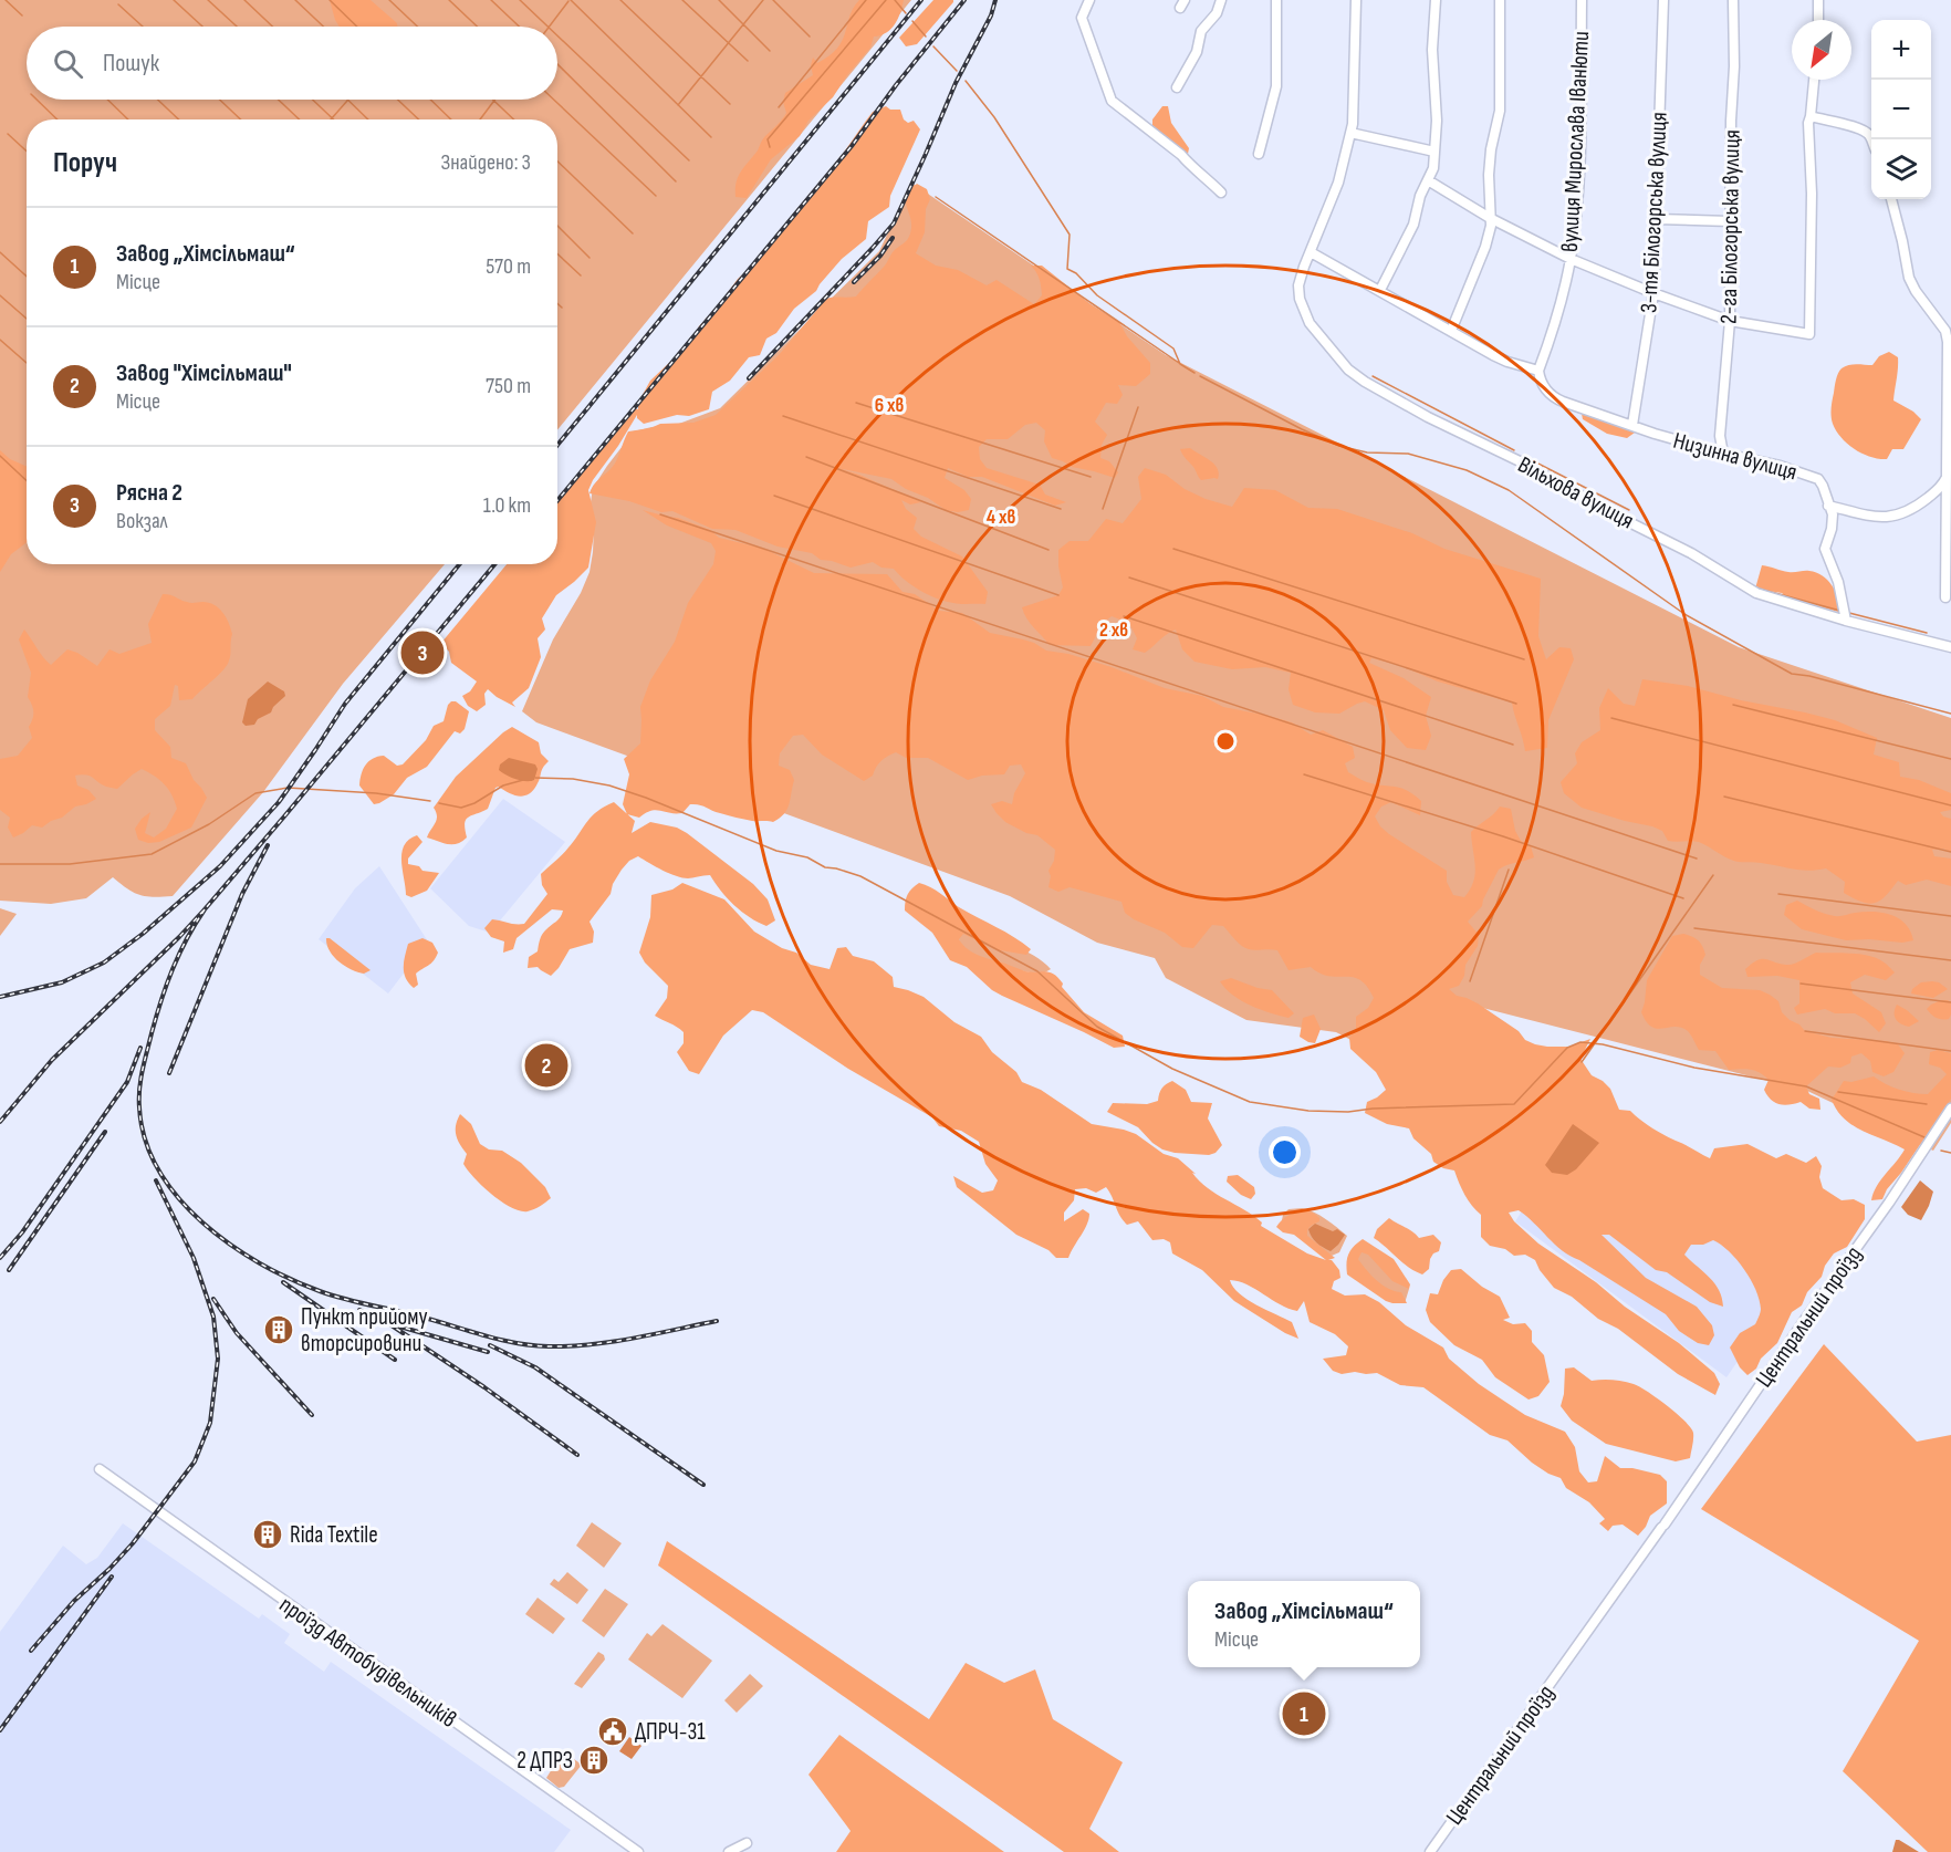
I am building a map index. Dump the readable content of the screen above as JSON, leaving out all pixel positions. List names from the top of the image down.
{
  "streets": {
    "street": [
      "вулиця Мирослава Іванюти",
      "3-тя Білогорська вулиця",
      "2-га Білогорська вулиця",
      "Низинна вулиця",
      "Вільхова вулиця",
      "Центральний проїзд",
      "проїзд Автобудівельників"
    ]
  },
  "crossings": [
    ["вулиця Мирослава Іванюти", "Низинна вулиця"],
    ["3-тя Білогорська вулиця", "Низинна вулиця"],
    ["2-га Білогорська вулиця", "Низинна вулиця"],
    ["Низинна вулиця", "Вільхова вулиця"]
  ],
  "places": {
    "building": ["Пункт прийому вторсировини", "Rida Textile", "2 ДПРЗ"],
    "public building": ["ДПРЧ-31"]
  },
  "north": "bottom left",
  "page": {
    "map_buttons": ["+", "−"],
    "search": "Пошук",
    "heading": ["Поруч", "Знайдено: 3"],
    "list": [
      {
        "mark": "1",
        "name": "Завод „Хімсільмаш“",
        "note": "Місце",
        "value": "570 m"
      },
      {
        "mark": "2",
        "name": "Завод \"Хімсільмаш\"",
        "note": "Місце",
        "value": "750 m"
      },
      {
        "mark": "3",
        "name": "Рясна 2",
        "note": "Вокзал",
        "value": "1.0 km"
      }
    ],
    "pins": ["3", "2", "1"],
    "popup": ["Завод „Хімсільмаш“", "Місце"]
  },
  "rings": ["6 хв", "4 хв", "2 хв"]
}
